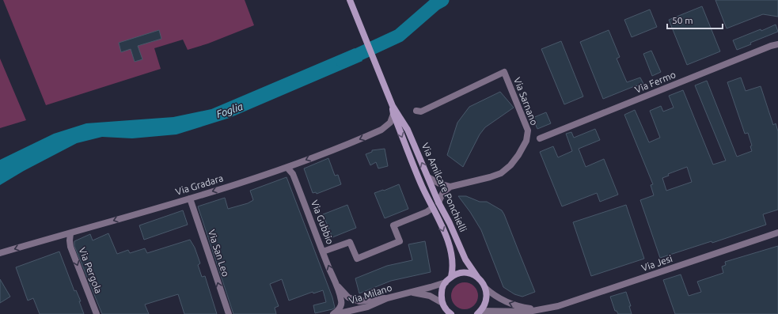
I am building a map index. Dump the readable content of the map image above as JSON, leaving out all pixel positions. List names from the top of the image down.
{
  "streets": {
    "main road": ["Via Amilcare Ponchielli"],
    "street": [
      "Via Fermo",
      "Via Sarnano",
      "Via Gradara",
      "Via Gubbio",
      "Via San Leo",
      "Via Jesi",
      "Via Pergola",
      "Via Milano"
    ]
  },
  "crossings": [
    ["Via Gradara", "Via Amilcare Ponchielli"],
    ["Via Gradara", "Via Gubbio"],
    ["Via Gradara", "Via San Leo"],
    ["Via Gradara", "Via Pergola"],
    ["Via Amilcare Ponchielli", "Via Jesi"],
    ["Via Gubbio", "Via Milano"]
  ],
  "one_way": ["Via Gradara", "Via San Leo", "Via Pergola"],
  "water": ["Foglia"],
  "scale_bar": "50 m"
}
